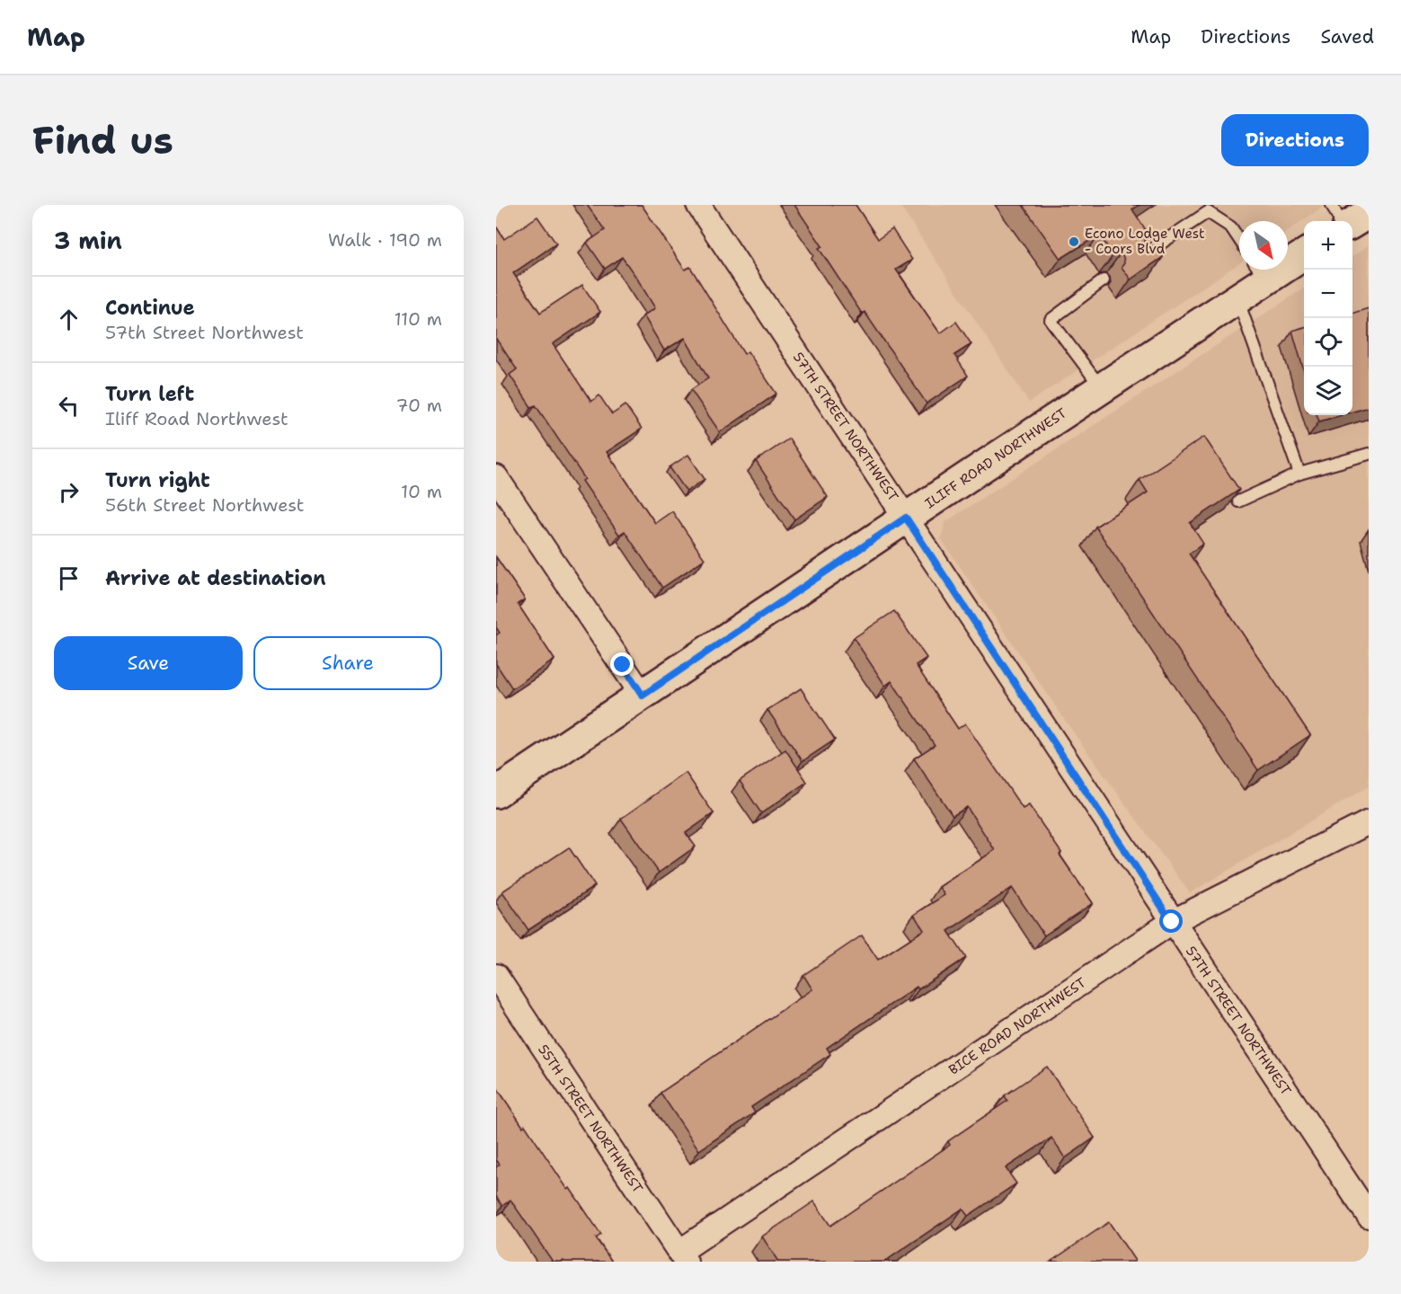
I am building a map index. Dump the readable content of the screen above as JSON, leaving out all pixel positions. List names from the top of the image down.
{
  "streets": {
    "main road": ["ILIFF ROAD NORTHWEST"],
    "street": ["57TH STREET NORTHWEST", "BICE ROAD NORTHWEST", "55TH STREET NORTHWEST"]
  },
  "crossings": [
    ["57TH STREET NORTHWEST", "ILIFF ROAD NORTHWEST"],
    ["57TH STREET NORTHWEST", "BICE ROAD NORTHWEST"],
    ["BICE ROAD NORTHWEST", "55TH STREET NORTHWEST"]
  ],
  "places": ["Econo Lodge West - Coors Blvd"],
  "north": "bottom right",
  "page": {
    "header": "Map",
    "nav": ["Map", "Directions", "Saved"],
    "buttons": [
      "Directions",
      ["Save", "Share"]
    ],
    "title": "Find us",
    "heading": ["3 min", "Walk · 190 m"],
    "map_buttons": ["+", "−"],
    "list": [
      ["Continue", "57th Street Northwest", "110 m"],
      ["Turn left", "Iliff Road Northwest", "70 m"],
      ["Turn right", "56th Street Northwest", "10 m"],
      "Arrive at destination"
    ]
  }
}
